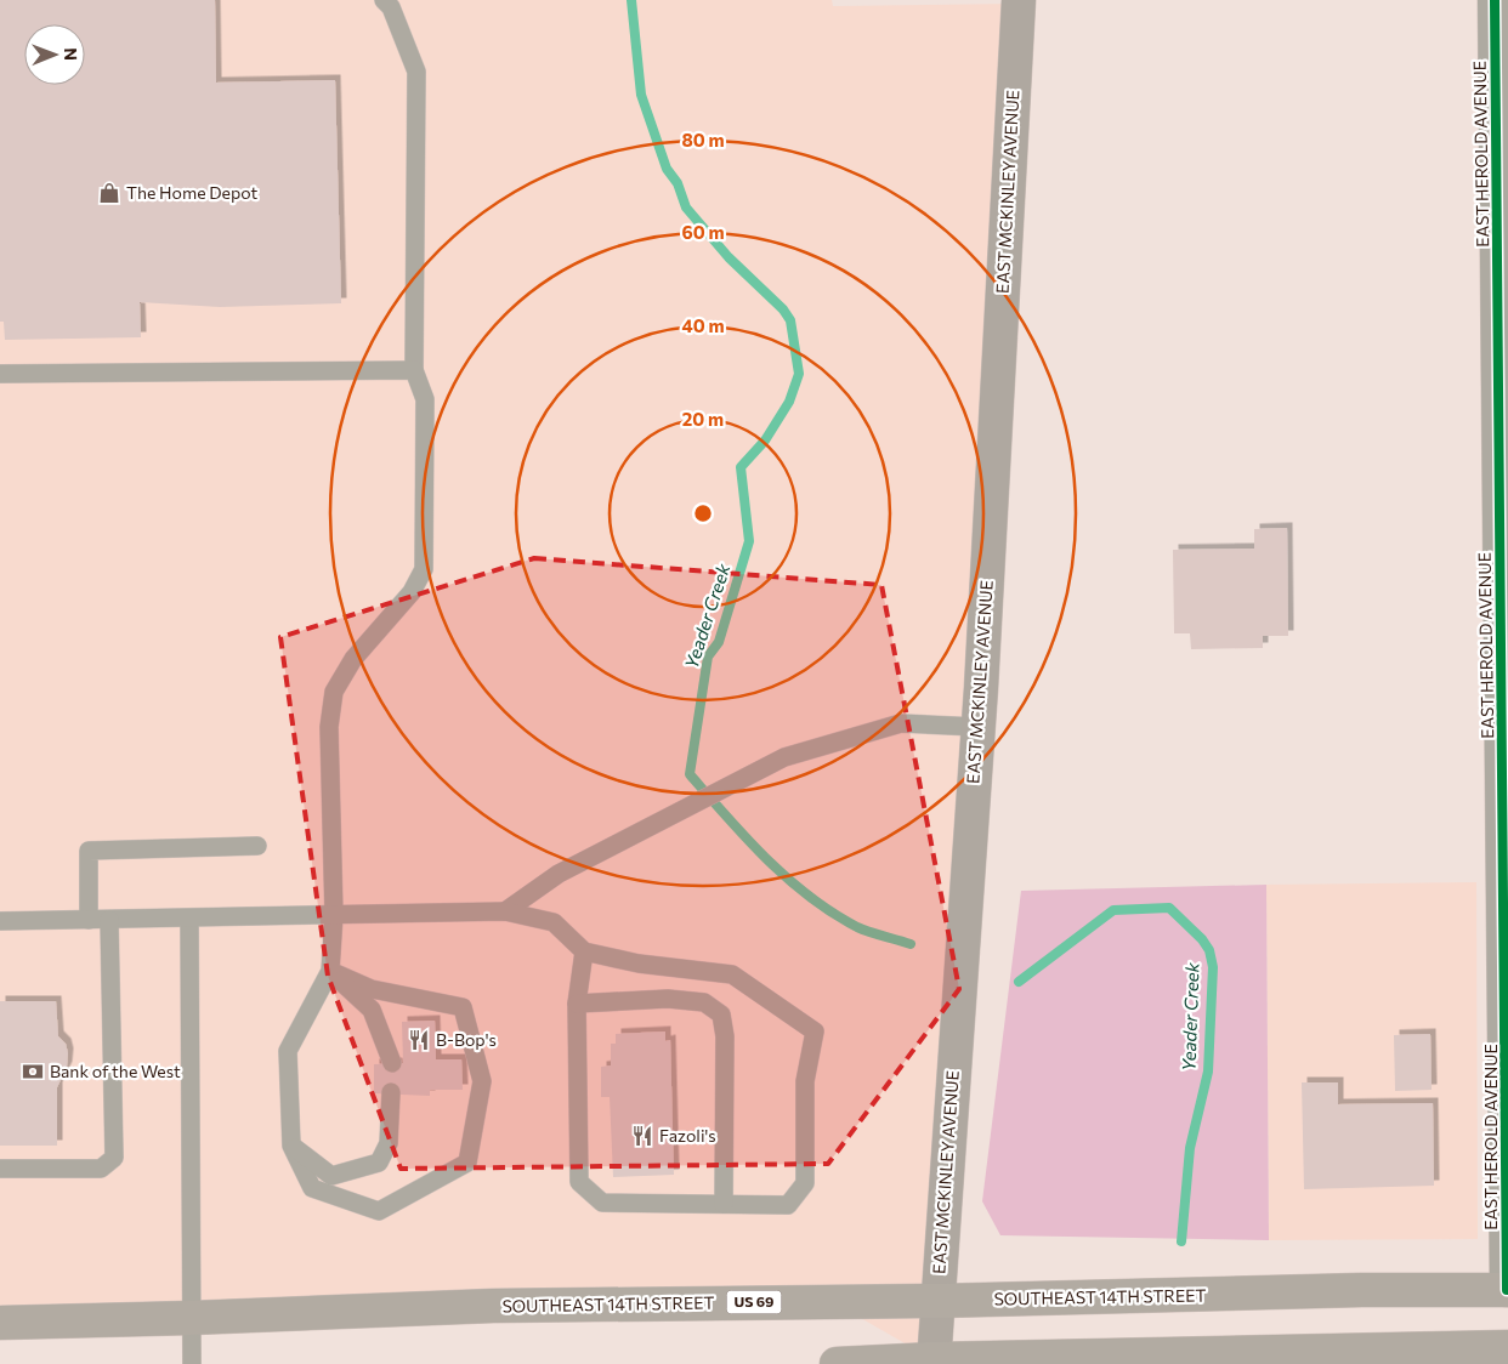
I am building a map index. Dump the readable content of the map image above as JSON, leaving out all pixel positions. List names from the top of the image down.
{
  "streets": {
    "main road": ["EAST MCKINLEY AVENUE", "SOUTHEAST 14TH STREET", "US 69"],
    "street": ["EAST HEROLD AVENUE"]
  },
  "crossings": [
    ["EAST HEROLD AVENUE", "SOUTHEAST 14TH STREET"],
    ["EAST MCKINLEY AVENUE", "SOUTHEAST 14TH STREET"]
  ],
  "water": ["Yeader Creek"],
  "places": {
    "shop": ["The Home Depot"],
    "restaurant": ["B-Bop's", "Fazoli's"],
    "bank": ["Bank of the West"]
  },
  "north": "right",
  "rings": [
    "80 m",
    "60 m",
    "40 m",
    "20 m"
  ]
}
